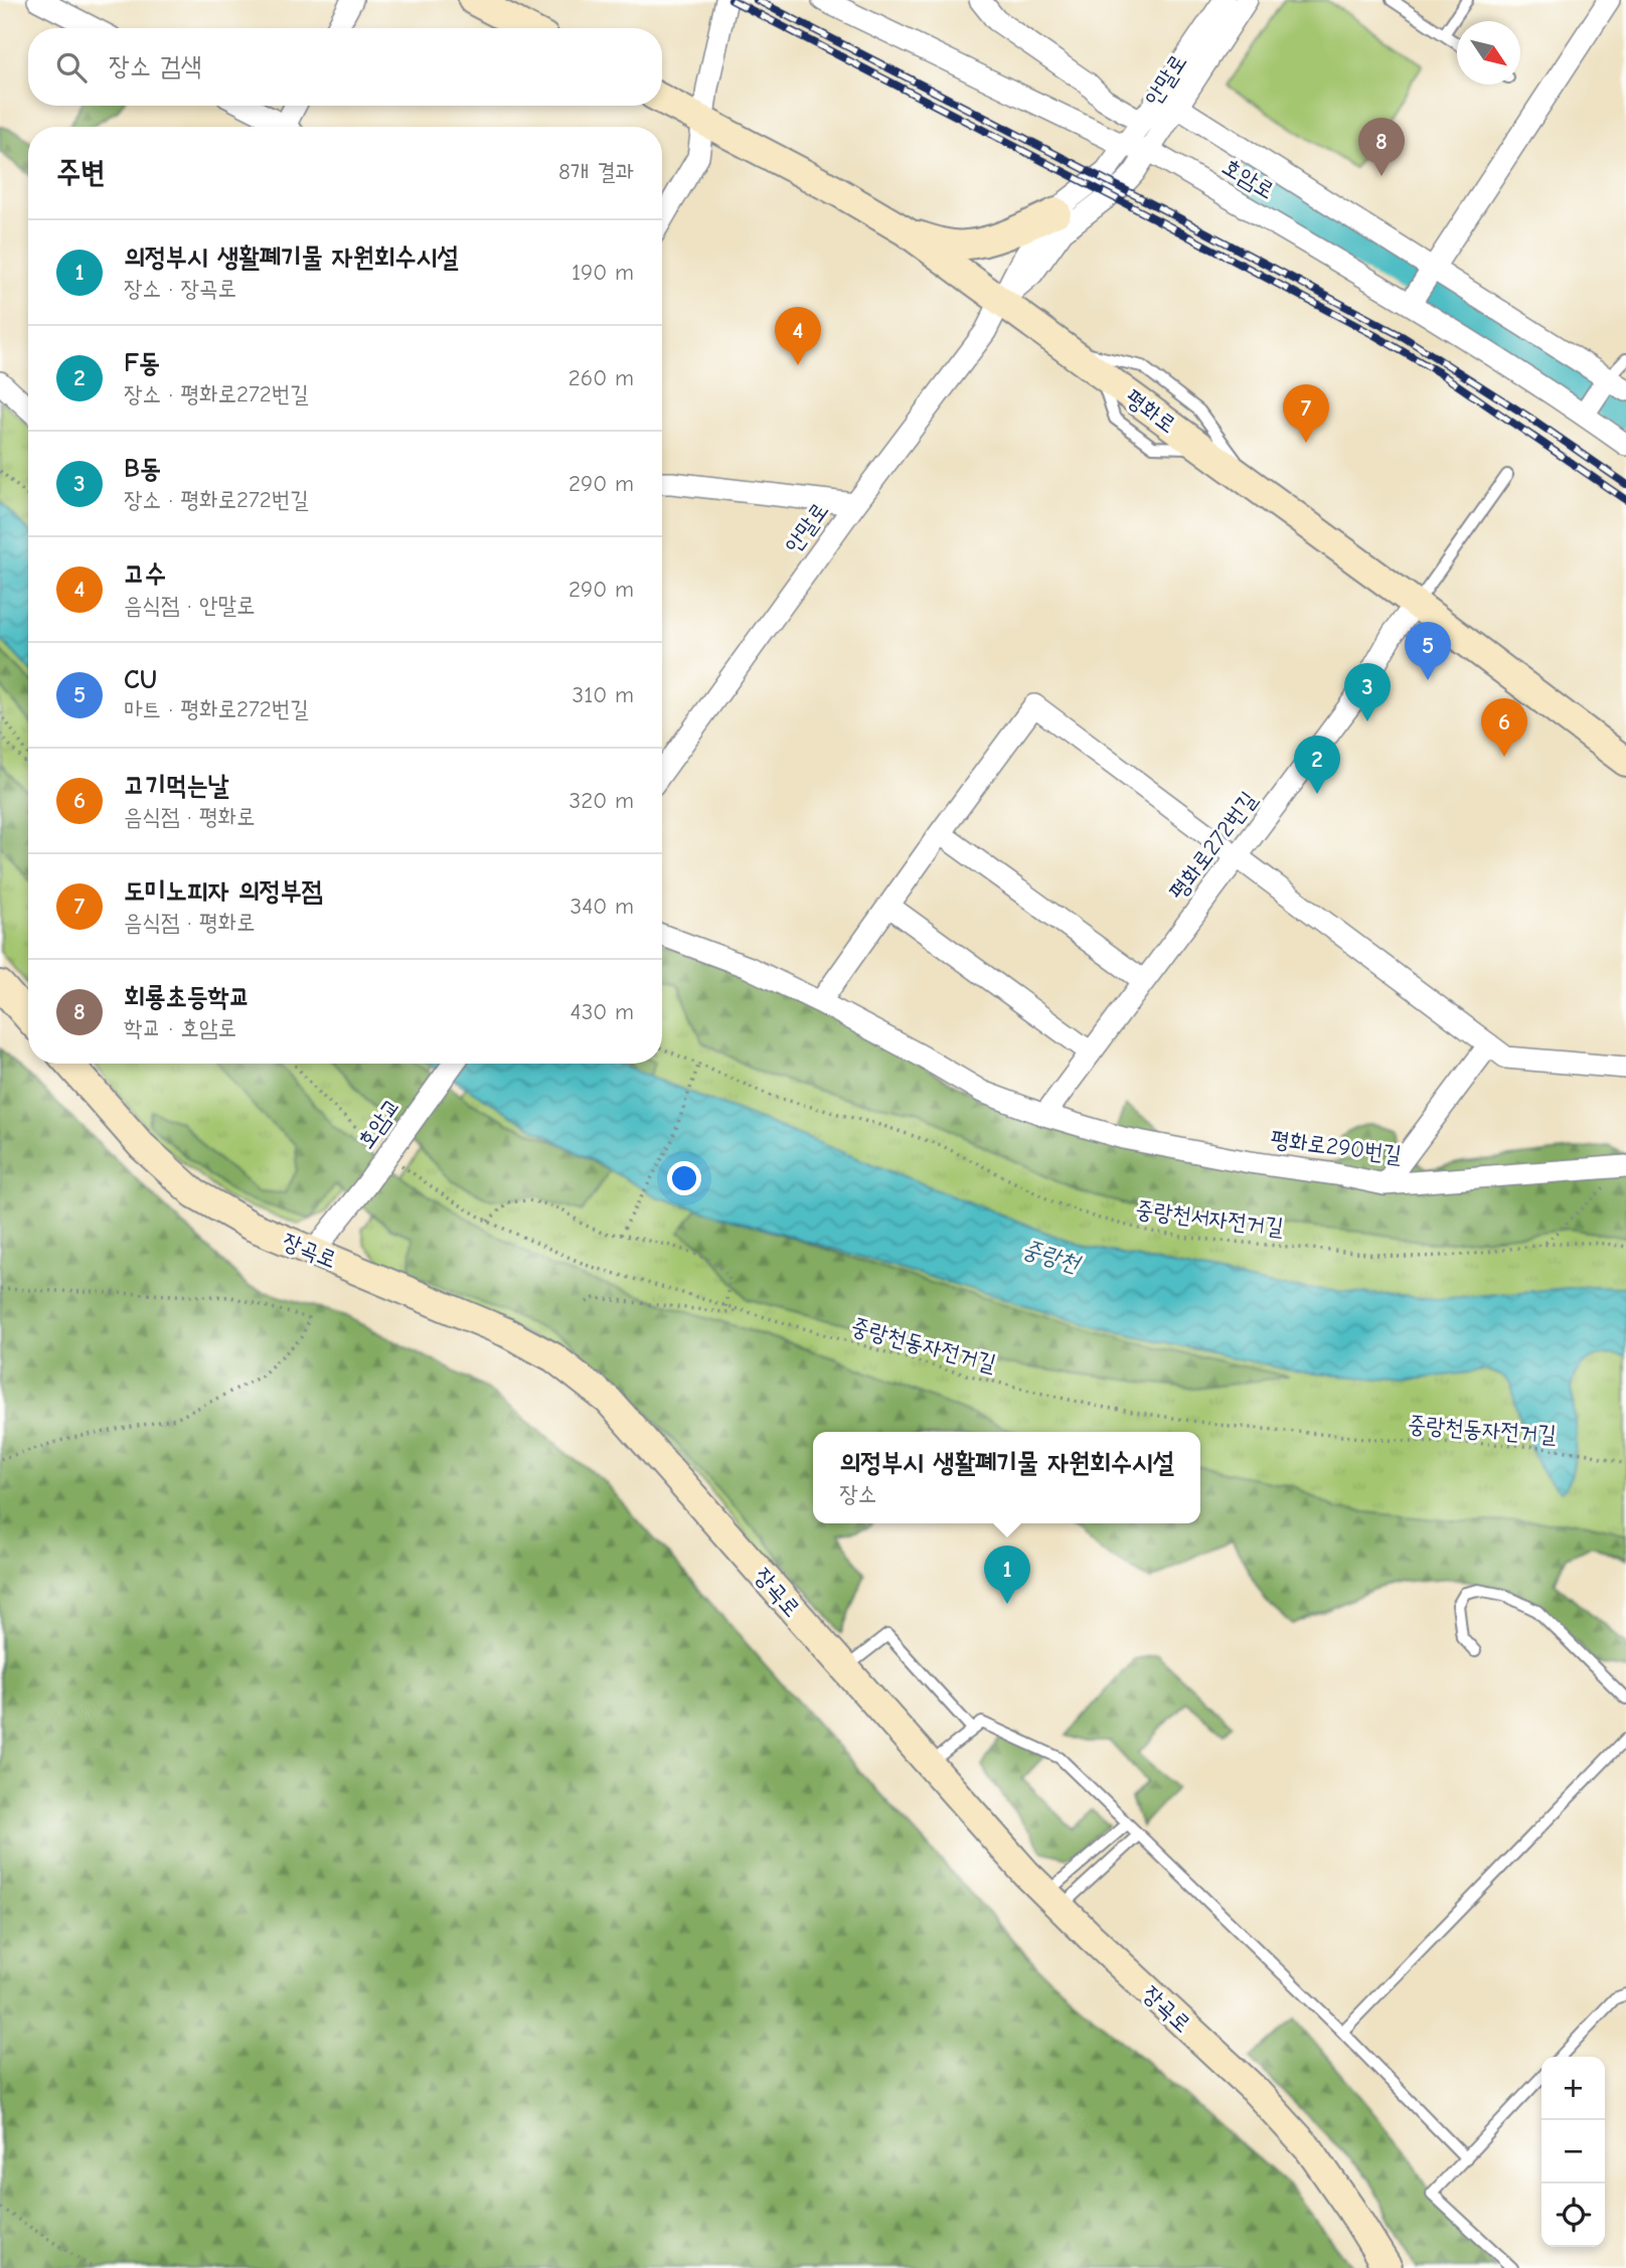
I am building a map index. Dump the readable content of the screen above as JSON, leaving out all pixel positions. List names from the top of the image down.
{
  "streets": {
    "street": [
      "안말로",
      "호암로",
      "평화로",
      "평화로272번길",
      "호암교",
      "평화로290번길",
      "장곡로"
    ],
    "path": ["중랑천서자전거길", "중랑천동자전거길"]
  },
  "crossings": [
    ["안말로", "호암로"],
    ["안말로", "평화로"],
    ["평화로", "평화로272번길"],
    ["평화로272번길", "평화로290번길"],
    ["호암교", "장곡로"]
  ],
  "water": ["중랑천"],
  "north": "bottom right",
  "page": {
    "search": "장소 검색",
    "pins": [
      "8",
      "4",
      "7",
      "5",
      "3",
      "6",
      "2",
      "1"
    ],
    "heading": ["주변", "8개 결과"],
    "list": [
      {
        "mark": "1",
        "name": "의정부시 생활폐기물 자원회수시설",
        "note": "장소 · 장곡로",
        "value": "190 m"
      },
      {
        "mark": "2",
        "name": "F동",
        "note": "장소 · 평화로272번길",
        "value": "260 m"
      },
      {
        "mark": "3",
        "name": "B동",
        "note": "장소 · 평화로272번길",
        "value": "290 m"
      },
      {
        "mark": "4",
        "name": "고수",
        "note": "음식점 · 안말로",
        "value": "290 m"
      },
      {
        "mark": "5",
        "name": "CU",
        "note": "마트 · 평화로272번길",
        "value": "310 m"
      },
      {
        "mark": "6",
        "name": "고기먹는날",
        "note": "음식점 · 평화로",
        "value": "320 m"
      },
      {
        "mark": "7",
        "name": "도미노피자 의정부점",
        "note": "음식점 · 평화로",
        "value": "340 m"
      },
      {
        "mark": "8",
        "name": "회룡초등학교",
        "note": "학교 · 호암로",
        "value": "430 m"
      }
    ],
    "popup": ["의정부시 생활폐기물 자원회수시설", "장소"],
    "map_buttons": ["+", "−"]
  }
}
